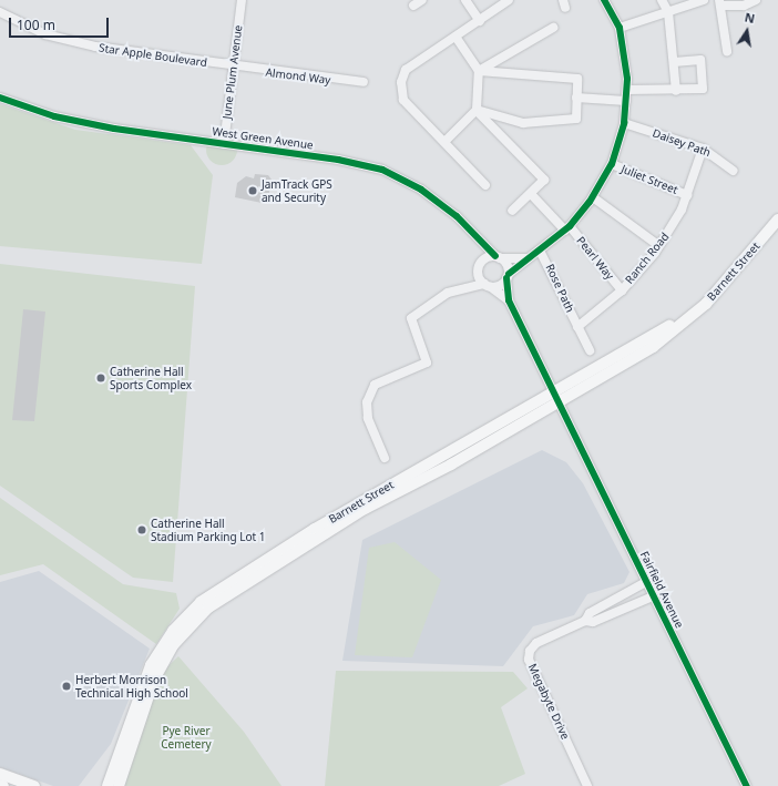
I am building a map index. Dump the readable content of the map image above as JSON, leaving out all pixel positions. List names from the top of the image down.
{
  "streets": {
    "main road": ["Barnett Street"],
    "street": [
      "Star Apple Boulevard",
      "June Plum Avenue",
      "Almond Way",
      "West Green Avenue",
      "Daisey Path",
      "Juliet Street",
      "Pearl Way",
      "Ranch Road",
      "Rose Path",
      "Fairfield Avenue",
      "Megabyte Drive"
    ]
  },
  "crossings": [
    ["Star Apple Boulevard", "June Plum Avenue"],
    ["Star Apple Boulevard", "Almond Way"],
    ["June Plum Avenue", "Almond Way"],
    ["June Plum Avenue", "West Green Avenue"],
    ["Daisey Path", "Ranch Road"],
    ["Juliet Street", "Ranch Road"],
    ["Pearl Way", "Ranch Road"],
    ["Ranch Road", "Rose Path"],
    ["Barnett Street", "Fairfield Avenue"],
    ["Fairfield Avenue", "Megabyte Drive"]
  ],
  "parks": ["Pye River Cemetery"],
  "places": [
    "JamTrack GPS and Security",
    "Catherine Hall Sports Complex",
    "Catherine Hall Stadium Parking Lot 1",
    "Herbert Morrison Technical High School"
  ],
  "scale_bar": "100 m",
  "north": "top"
}
